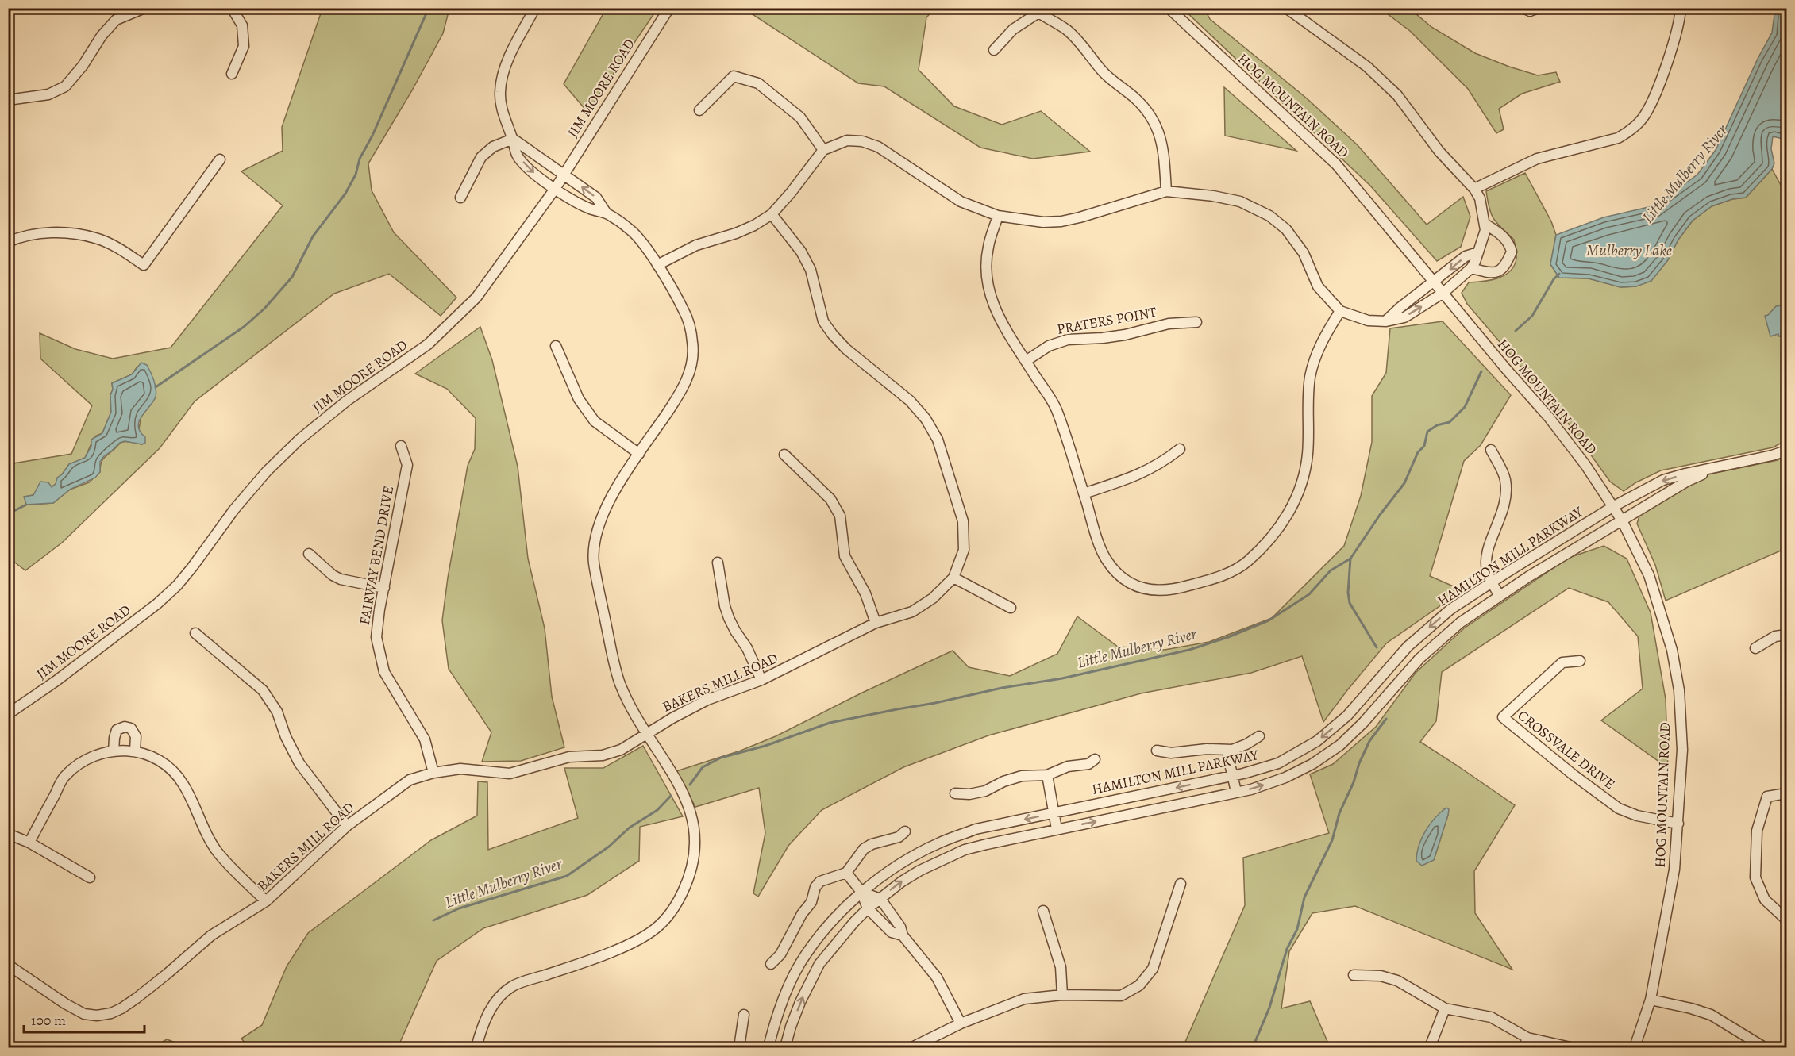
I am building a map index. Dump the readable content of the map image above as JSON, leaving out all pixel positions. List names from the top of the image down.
{
  "streets": {
    "street": [
      "JIM MOORE ROAD",
      "HOG MOUNTAIN ROAD",
      "PRATERS POINT",
      "FAIRWAY BEND DRIVE",
      "HAMILTON MILL PARKWAY",
      "BAKERS MILL ROAD",
      "CROSSVALE DRIVE"
    ]
  },
  "crossings": [
    ["HOG MOUNTAIN ROAD", "HAMILTON MILL PARKWAY"],
    ["HOG MOUNTAIN ROAD", "CROSSVALE DRIVE"],
    ["FAIRWAY BEND DRIVE", "BAKERS MILL ROAD"]
  ],
  "water": ["Little Mulberry River", "Mulberry Lake"],
  "scale_bar": "100 m"
}
